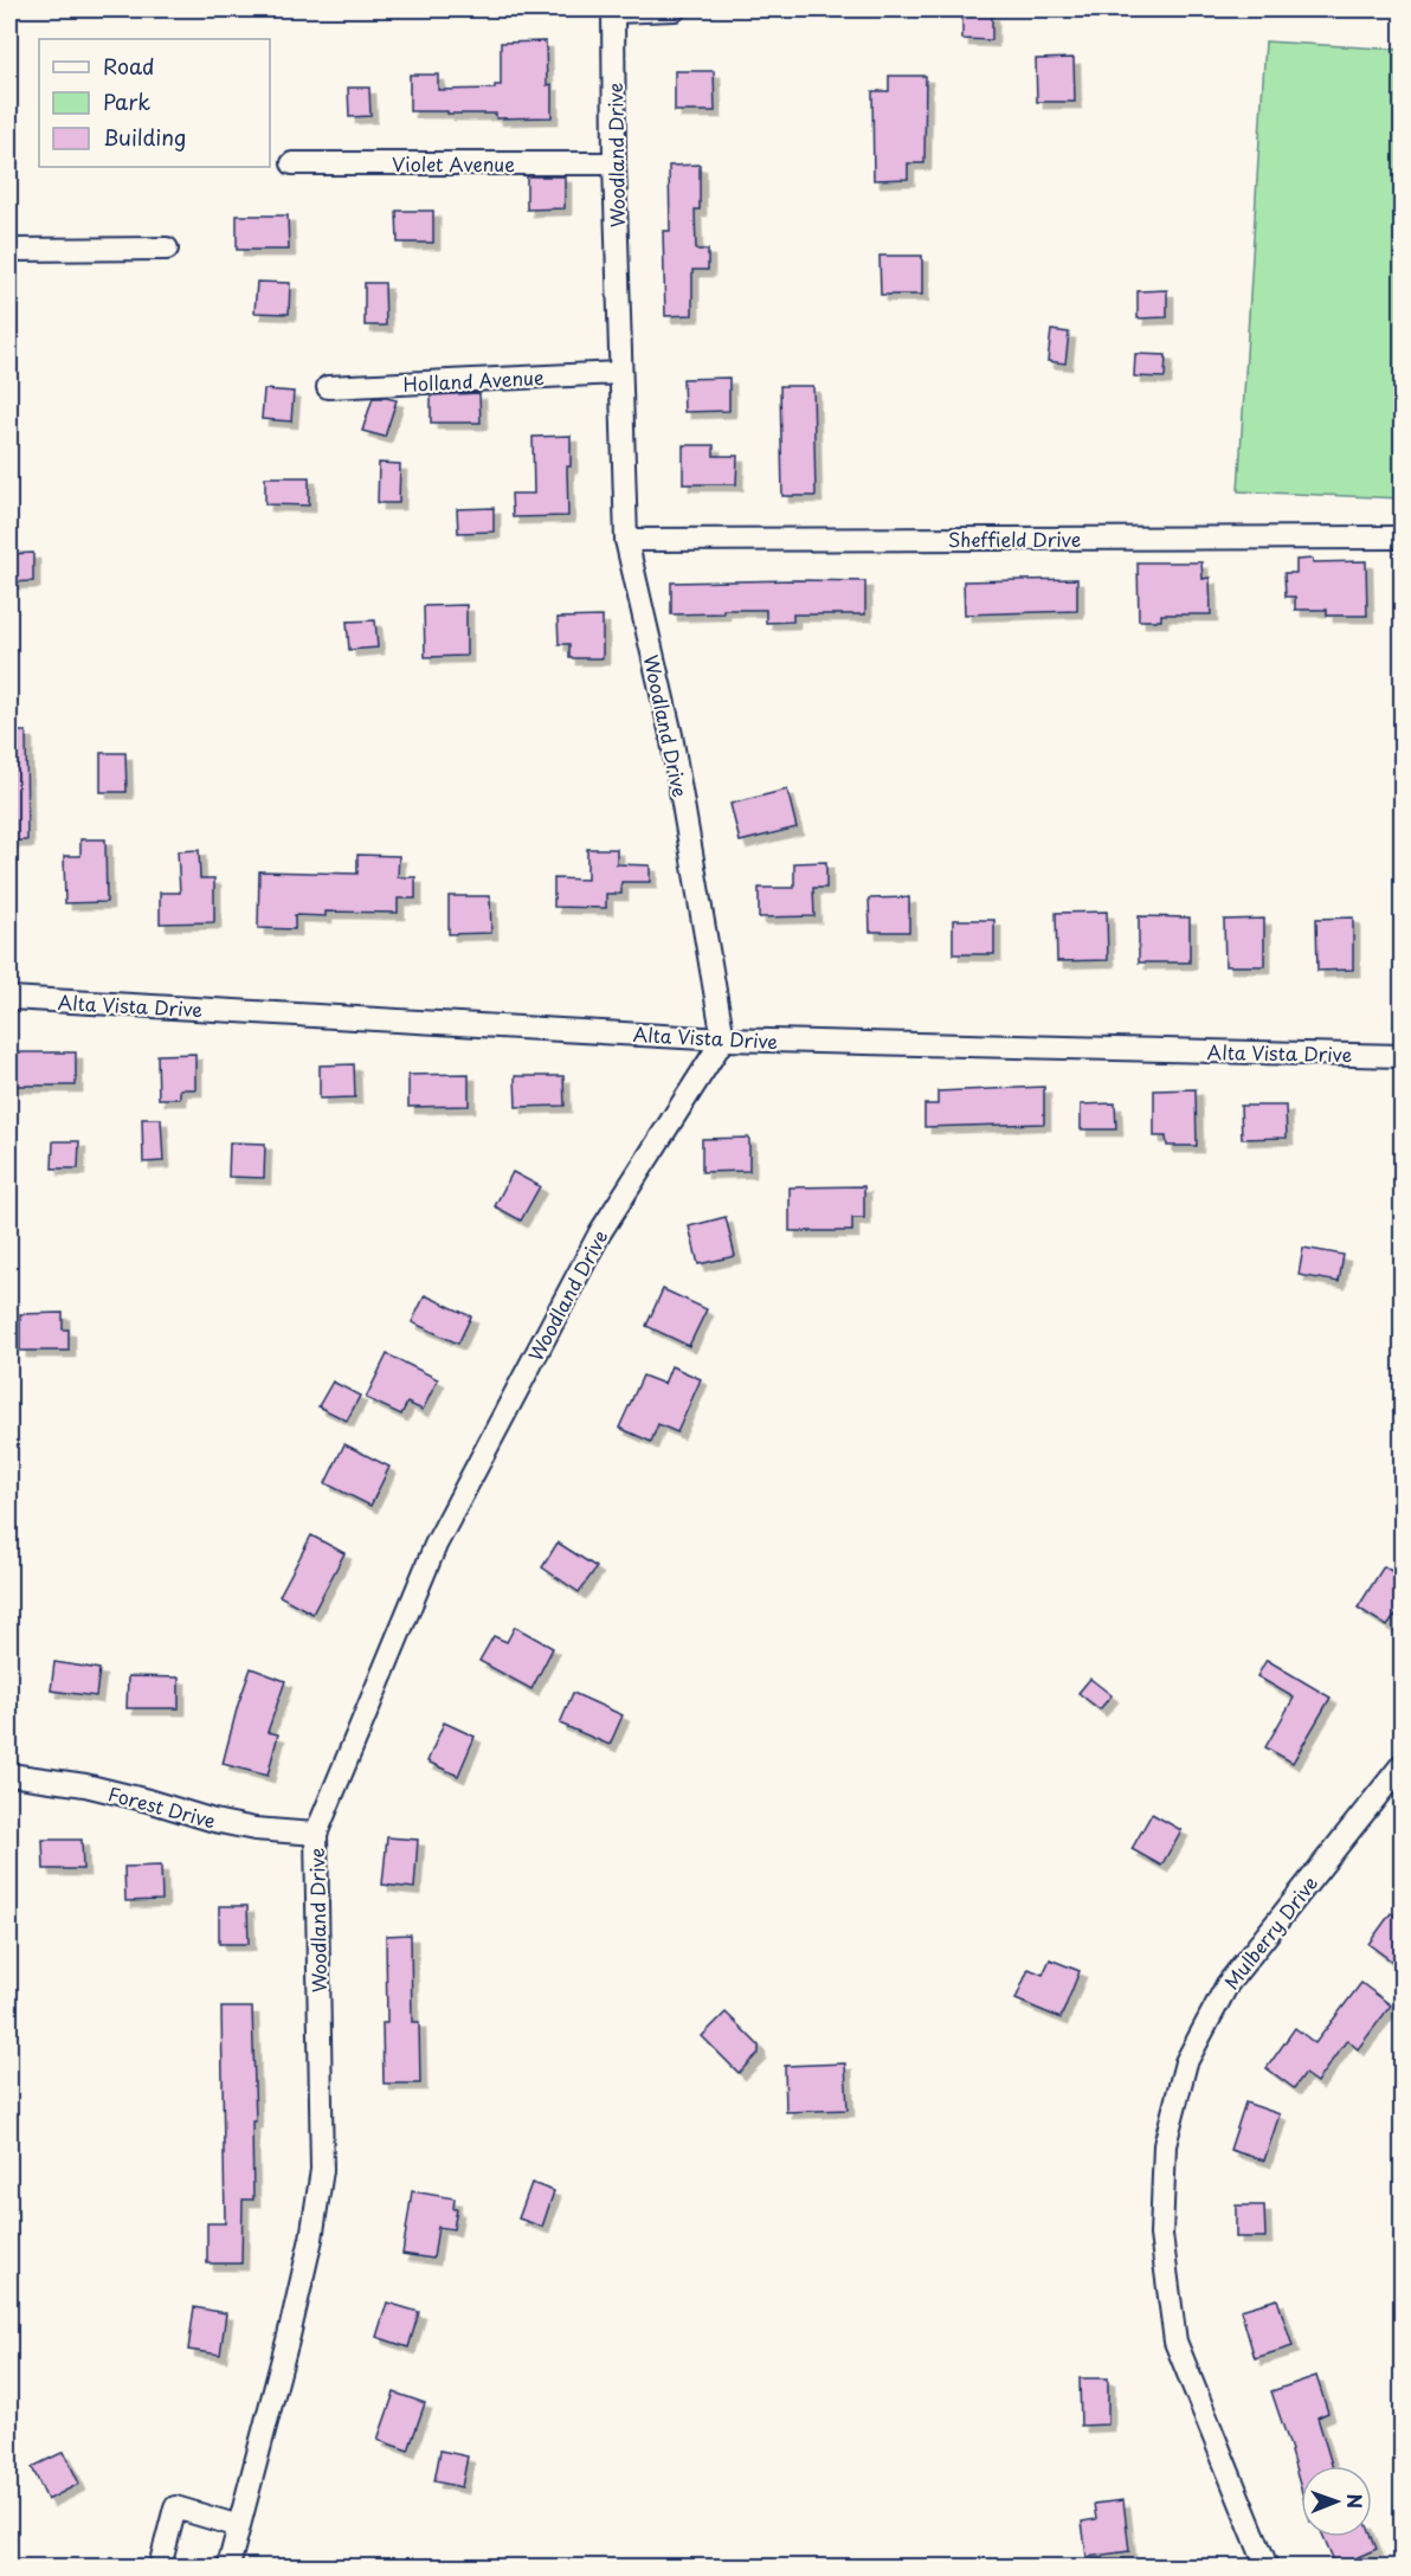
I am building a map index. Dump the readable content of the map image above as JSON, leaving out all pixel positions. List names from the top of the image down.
{
  "streets": {
    "street": [
      "Woodland Drive",
      "Violet Avenue",
      "Holland Avenue",
      "Sheffield Drive",
      "Alta Vista Drive",
      "Forest Drive",
      "Mulberry Drive"
    ]
  },
  "crossings": [
    ["Woodland Drive", "Violet Avenue"],
    ["Woodland Drive", "Holland Avenue"],
    ["Woodland Drive", "Sheffield Drive"],
    ["Woodland Drive", "Alta Vista Drive"],
    ["Woodland Drive", "Forest Drive"]
  ],
  "legend": ["Road", "Park", "Building"],
  "north": "right"
}
